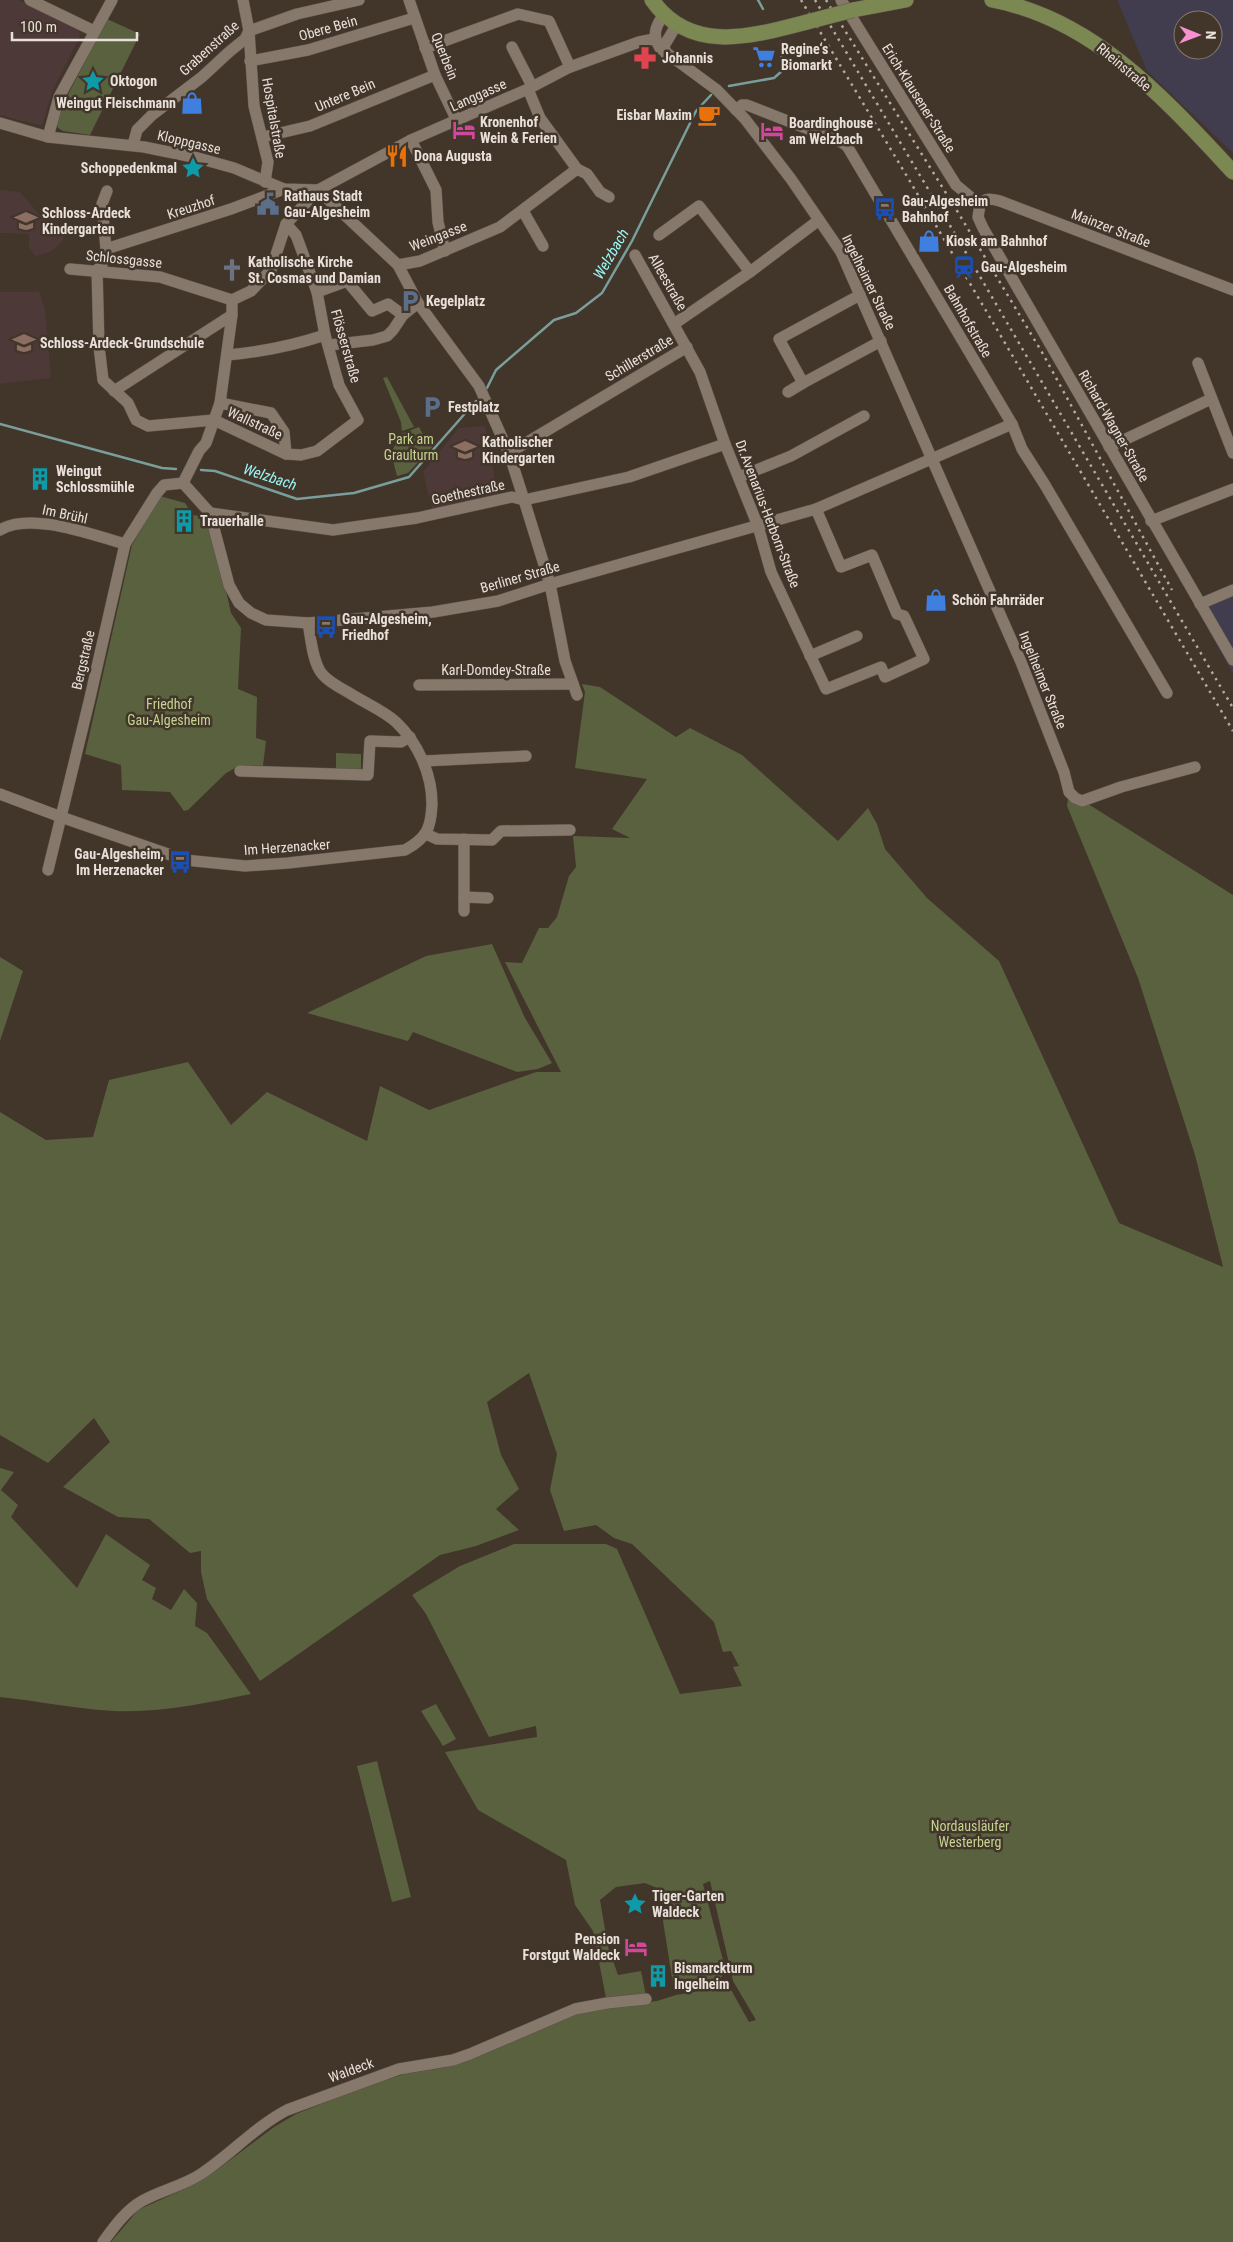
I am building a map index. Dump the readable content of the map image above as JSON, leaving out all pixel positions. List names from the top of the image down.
{
  "streets": {
    "main road": ["Rheinstraße"],
    "street": [
      "Obere Bein",
      "Grabenstraße",
      "Querbein",
      "Untere Bein",
      "Langgasse",
      "Erich-Klausener-Straße",
      "Hospitalstraße",
      "Kloppgasse",
      "Kreuzhof",
      "Mainzer Straße",
      "Weingasse",
      "Schlossgasse",
      "Alleestraße",
      "Ingelheimer Straße",
      "Bahnhofstraße",
      "Flösserstraße",
      "Schillerstraße",
      "Wallstraße",
      "Richard-Wagner-Straße",
      "Goethestraße",
      "Im Brühl",
      "Dr.Avenarius-Herborn-Straße",
      "Berliner Straße",
      "Bergstraße",
      "Karl-Domdey-Straße",
      "Im Herzenacker",
      "Waldeck"
    ]
  },
  "crossings": [
    ["Obere Bein", "Querbein"],
    ["Obere Bein", "Hospitalstraße"],
    ["Grabenstraße", "Hospitalstraße"],
    ["Grabenstraße", "Kloppgasse"],
    ["Querbein", "Untere Bein"],
    ["Querbein", "Langgasse"],
    ["Untere Bein", "Hospitalstraße"],
    ["Langgasse", "Kloppgasse"],
    ["Langgasse", "Weingasse"],
    ["Erich-Klausener-Straße", "Mainzer Straße"],
    ["Erich-Klausener-Straße", "Richard-Wagner-Straße"],
    ["Hospitalstraße", "Kloppgasse"],
    ["Kloppgasse", "Kreuzhof"],
    ["Kloppgasse", "Weingasse"],
    ["Mainzer Straße", "Richard-Wagner-Straße"],
    ["Schlossgasse", "Wallstraße"],
    ["Alleestraße", "Schillerstraße"],
    ["Ingelheimer Straße", "Bahnhofstraße"],
    ["Ingelheimer Straße", "Schillerstraße"],
    ["Ingelheimer Straße", "Berliner Straße"],
    ["Flösserstraße", "Wallstraße"],
    ["Schillerstraße", "Dr.Avenarius-Herborn-Straße"],
    ["Schillerstraße", "Karl-Domdey-Straße"],
    ["Goethestraße", "Dr.Avenarius-Herborn-Straße"],
    ["Goethestraße", "Berliner Straße"],
    ["Goethestraße", "Karl-Domdey-Straße"],
    ["Im Brühl", "Bergstraße"],
    ["Dr.Avenarius-Herborn-Straße", "Berliner Straße"],
    ["Berliner Straße", "Bergstraße"],
    ["Berliner Straße", "Karl-Domdey-Straße"],
    ["Bergstraße", "Im Herzenacker"]
  ],
  "water": ["Welzbach"],
  "parks": ["Park am Graulturm", "Friedhof Gau-Algesheim", "Nordausläufer Westerberg"],
  "places": {
    "supermarket": ["Regine‘s Biomarkt"],
    "pharmacy": ["Johannis"],
    "place": ["Oktogon", "Schoppedenkmal", "Tiger-Garten Waldeck"],
    "shop": ["Weingut Fleischmann", "Kiosk am Bahnhof", "Schön Fahrräder"],
    "cafe": ["Eisbar Maxim"],
    "hotel": ["Kronenhof Wein & Ferien", "Boardinghouse am Welzbach", "Pension Forstgut Waldeck"],
    "restaurant": ["Dona Augusta"],
    "public building": ["Rathaus Stadt Gau-Algesheim"],
    "bus stop": ["Gau-Algesheim Bahnhof", "Gau-Algesheim, Friedhof", "Gau-Algesheim, Im Herzenacker"],
    "school or university": ["Schloss-Ardeck Kindergarten", "Schloss-Ardeck-Grundschule", "Katholischer Kindergarten"],
    "station": ["Gau-Algesheim"],
    "church": ["Katholische Kirche St. Cosmas und Damian"],
    "parking": ["Kegelplatz", "Festplatz"],
    "building": ["Weingut Schlossmühle", "Trauerhalle", "Bismarckturm Ingelheim"]
  },
  "scale_bar": "100 m",
  "north": "right"
}
